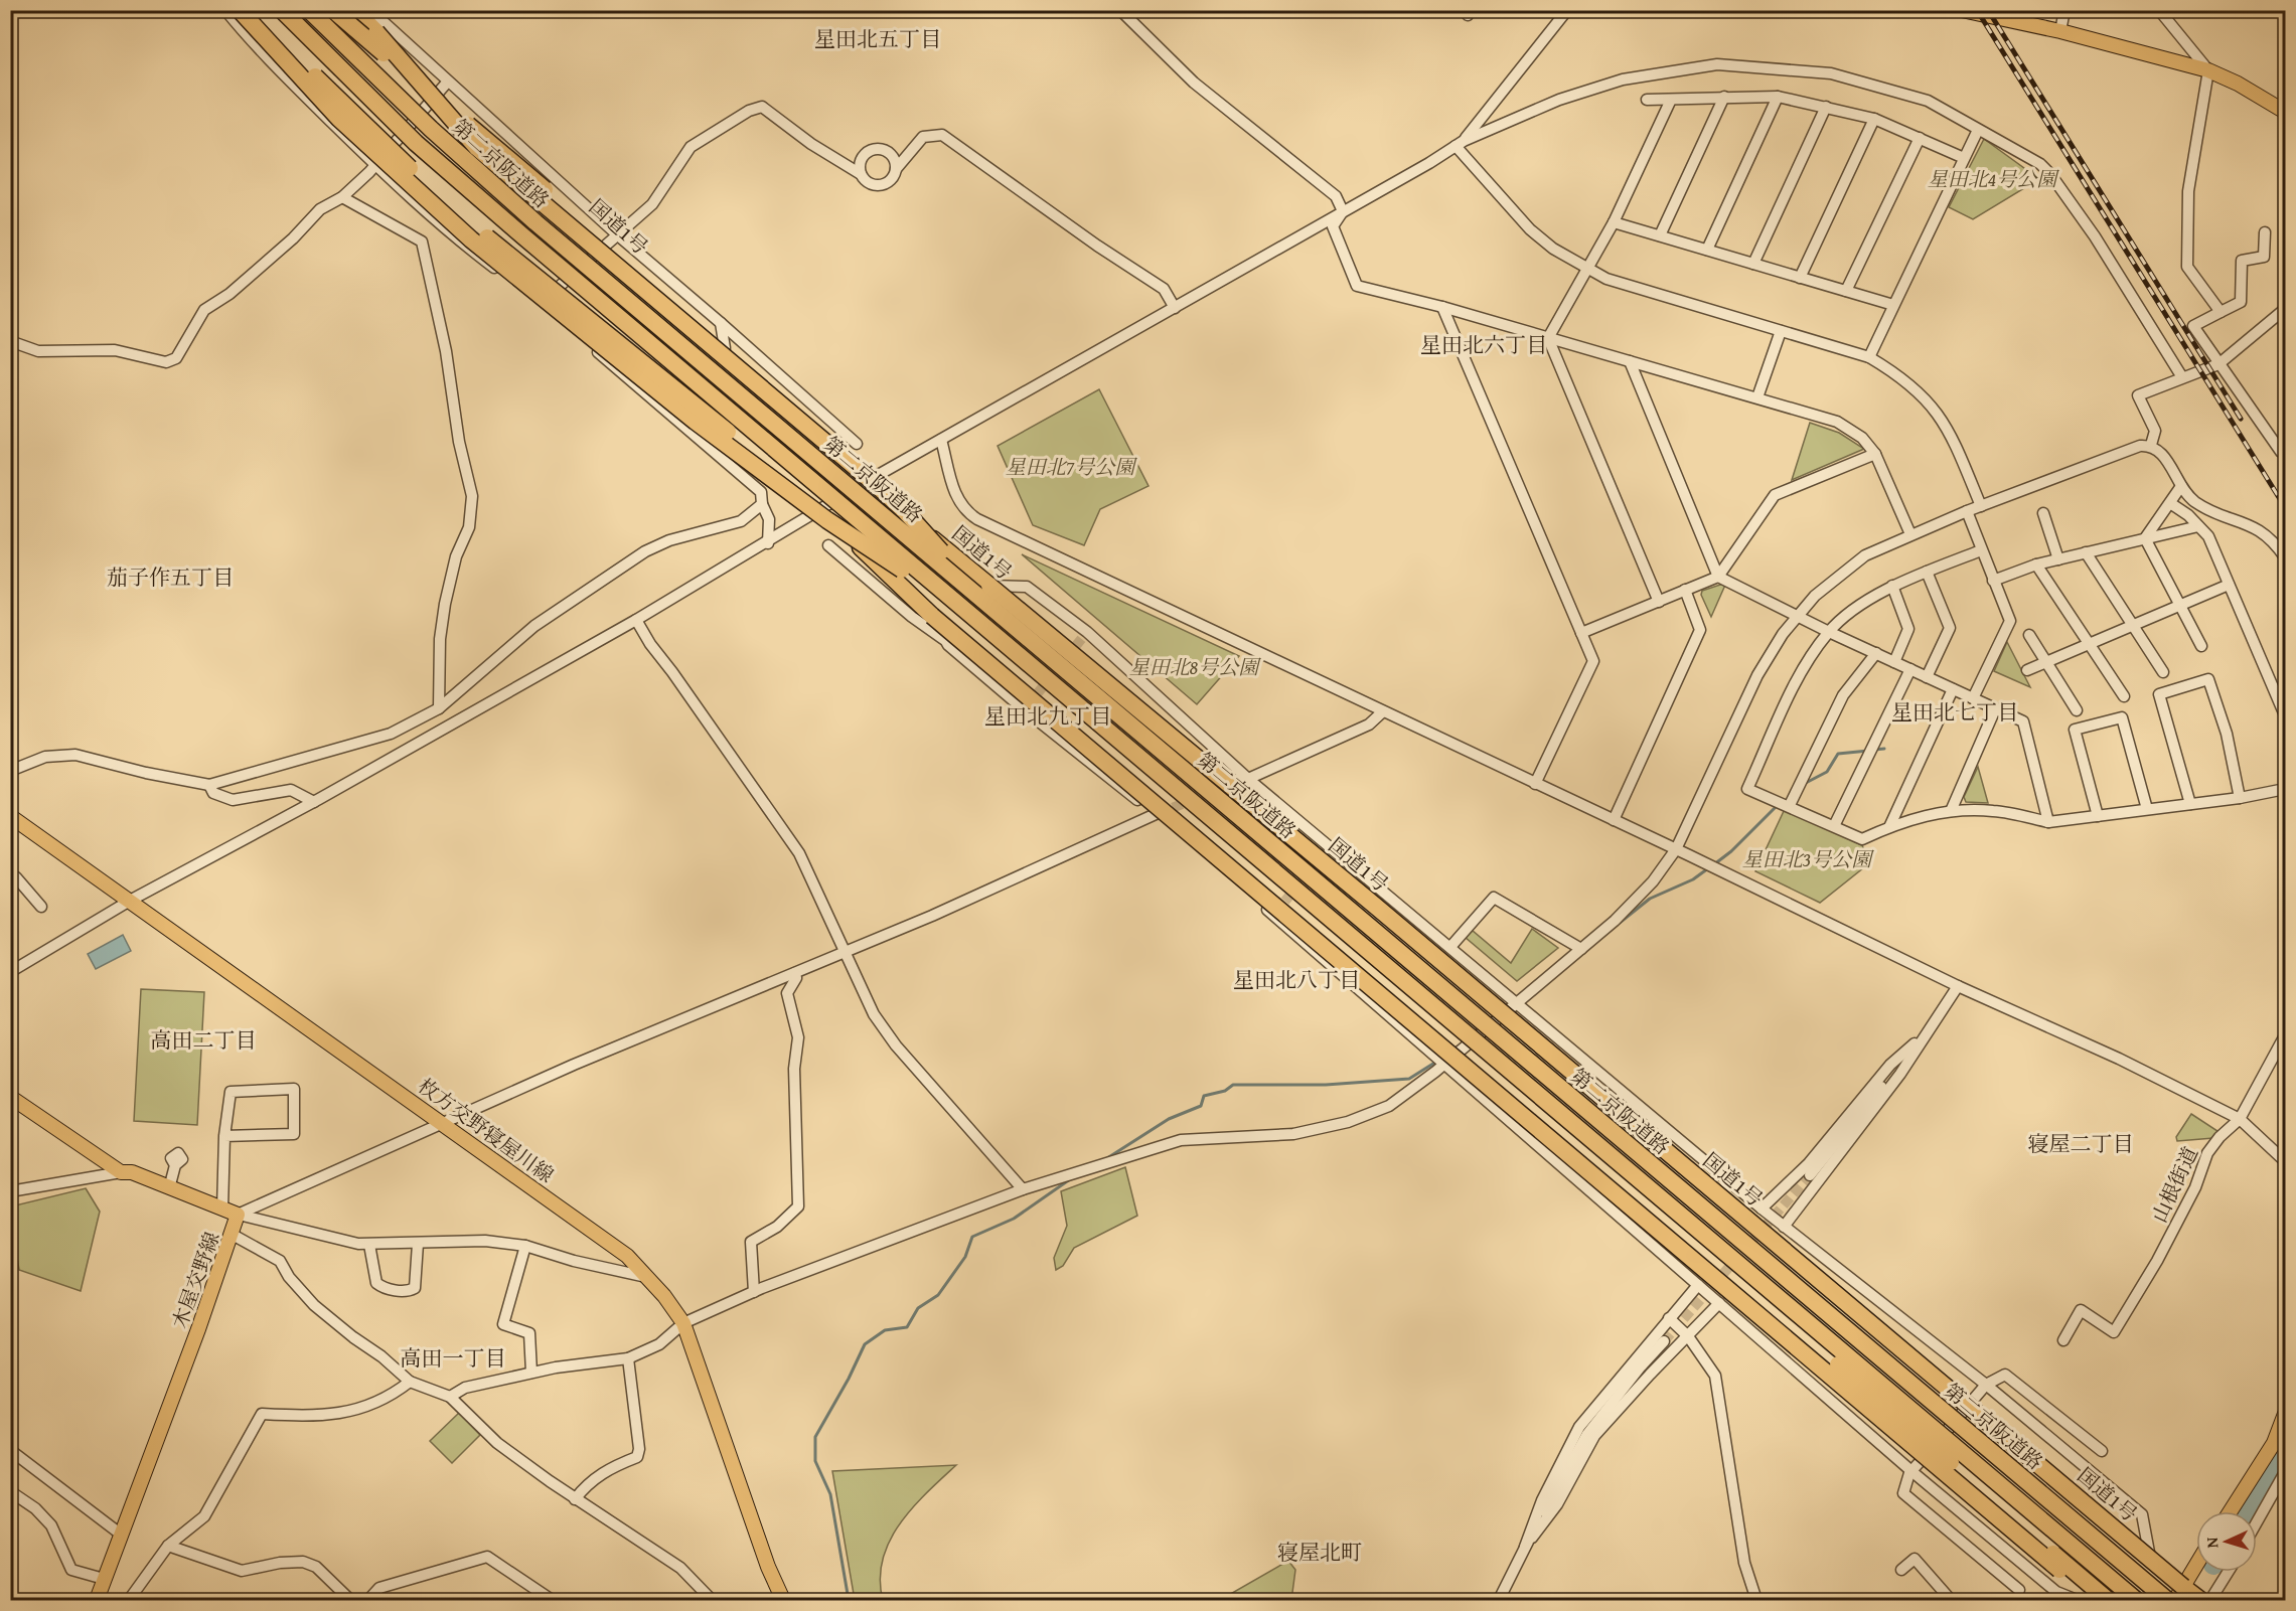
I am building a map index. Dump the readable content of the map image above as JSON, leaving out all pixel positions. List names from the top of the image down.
{
  "streets": {
    "highway": ["第二京阪道路", "国道1号"],
    "main road": ["枚方交野寝屋川線", "木屋交野線"],
    "street": ["山根街道"]
  },
  "crossings": [
    ["第二京阪道路", "国道1号"]
  ],
  "districts": [
    "星田北五丁目",
    "星田北六丁目",
    "茄子作五丁目",
    "星田北七丁目",
    "星田北九丁目",
    "星田北八丁目",
    "高田二丁目",
    "寝屋二丁目",
    "高田一丁目",
    "寝屋北町"
  ],
  "parks": [
    "星田北4号公園",
    "星田北7号公園",
    "星田北8号公園",
    "星田北3号公園"
  ],
  "north": "left"
}
